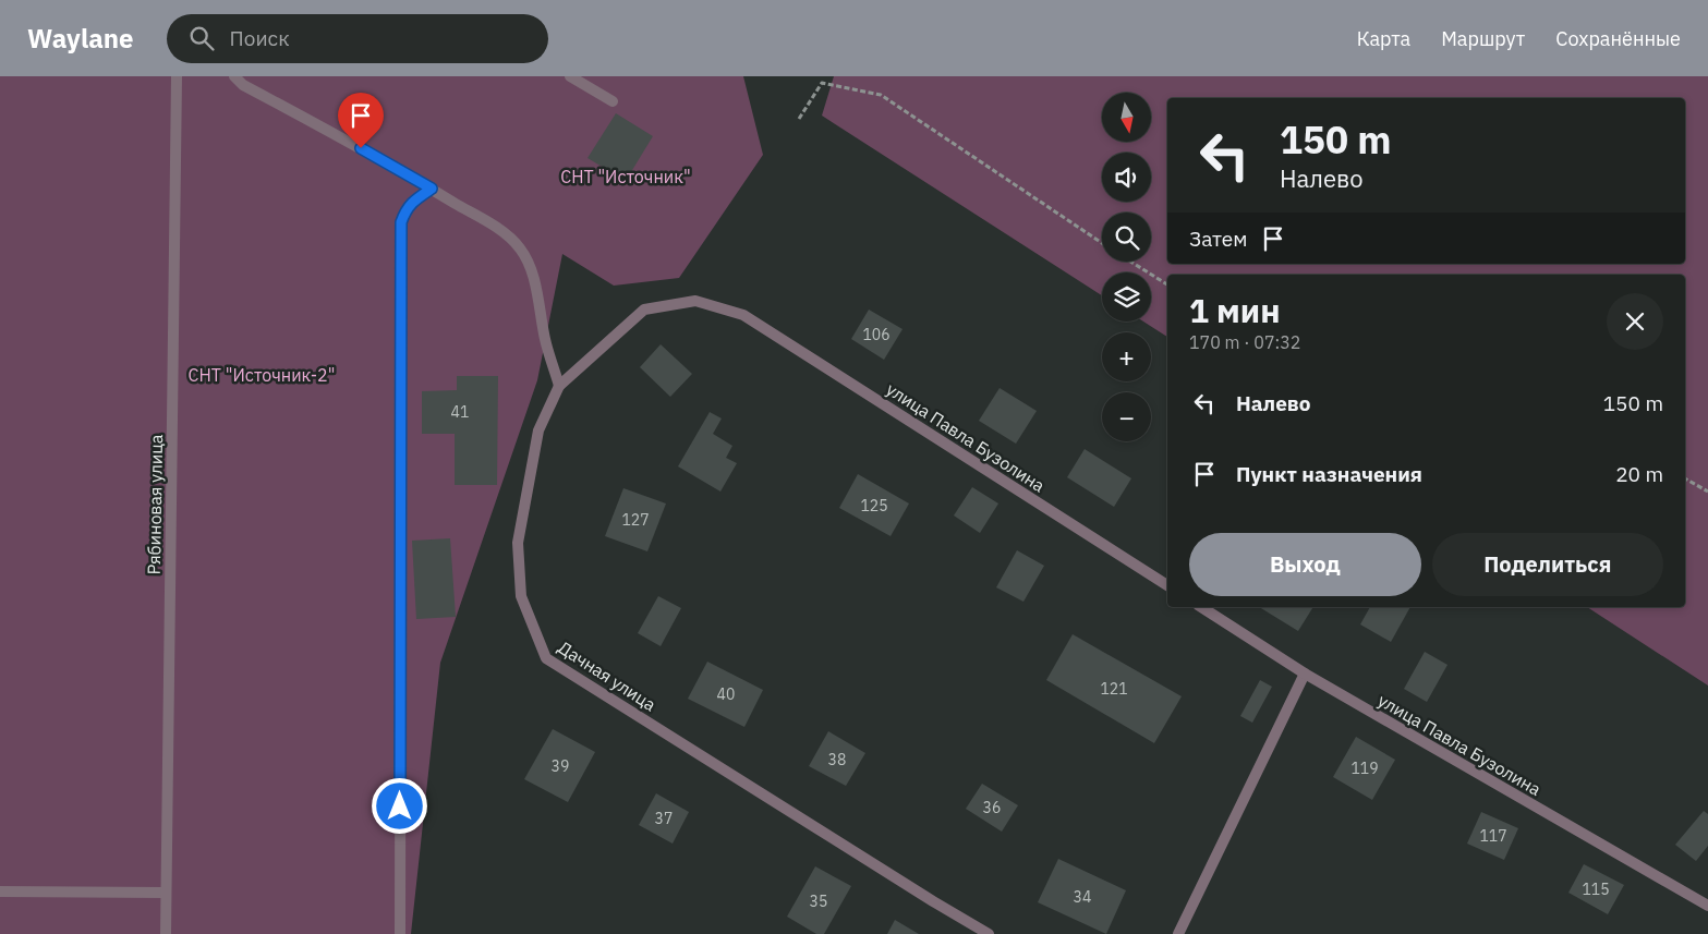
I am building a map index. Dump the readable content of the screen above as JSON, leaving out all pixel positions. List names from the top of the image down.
{
  "streets": {
    "street": ["улица Павла Бузолина", "Рябиновая улица", "Дачная улица"]
  },
  "crossings": [
    ["улица Павла Бузолина", "Дачная улица"]
  ],
  "parks": ["СНТ \"Источник\"", "СНТ \"Источник-2\""],
  "house_numbers": [
    "106",
    "41",
    "125",
    "127",
    "121",
    "40",
    "38",
    "39",
    "119",
    "36",
    "37",
    "117",
    "115",
    "34",
    "35"
  ],
  "north": "bottom",
  "page": {
    "header": "Waylane",
    "search": "Поиск",
    "nav": ["Карта", "Маршрут", "Сохранённые"],
    "map_buttons": ["+", "−"],
    "turn": ["150 m", "Налево"],
    "then": "Затем",
    "heading": ["1 мин", "170 m · 07:32"],
    "list": [
      {
        "name": "Налево",
        "value": "150 m"
      },
      {
        "name": "Пункт назначения",
        "value": "20 m"
      }
    ],
    "buttons": ["Выход", "Поделиться"]
  }
}
